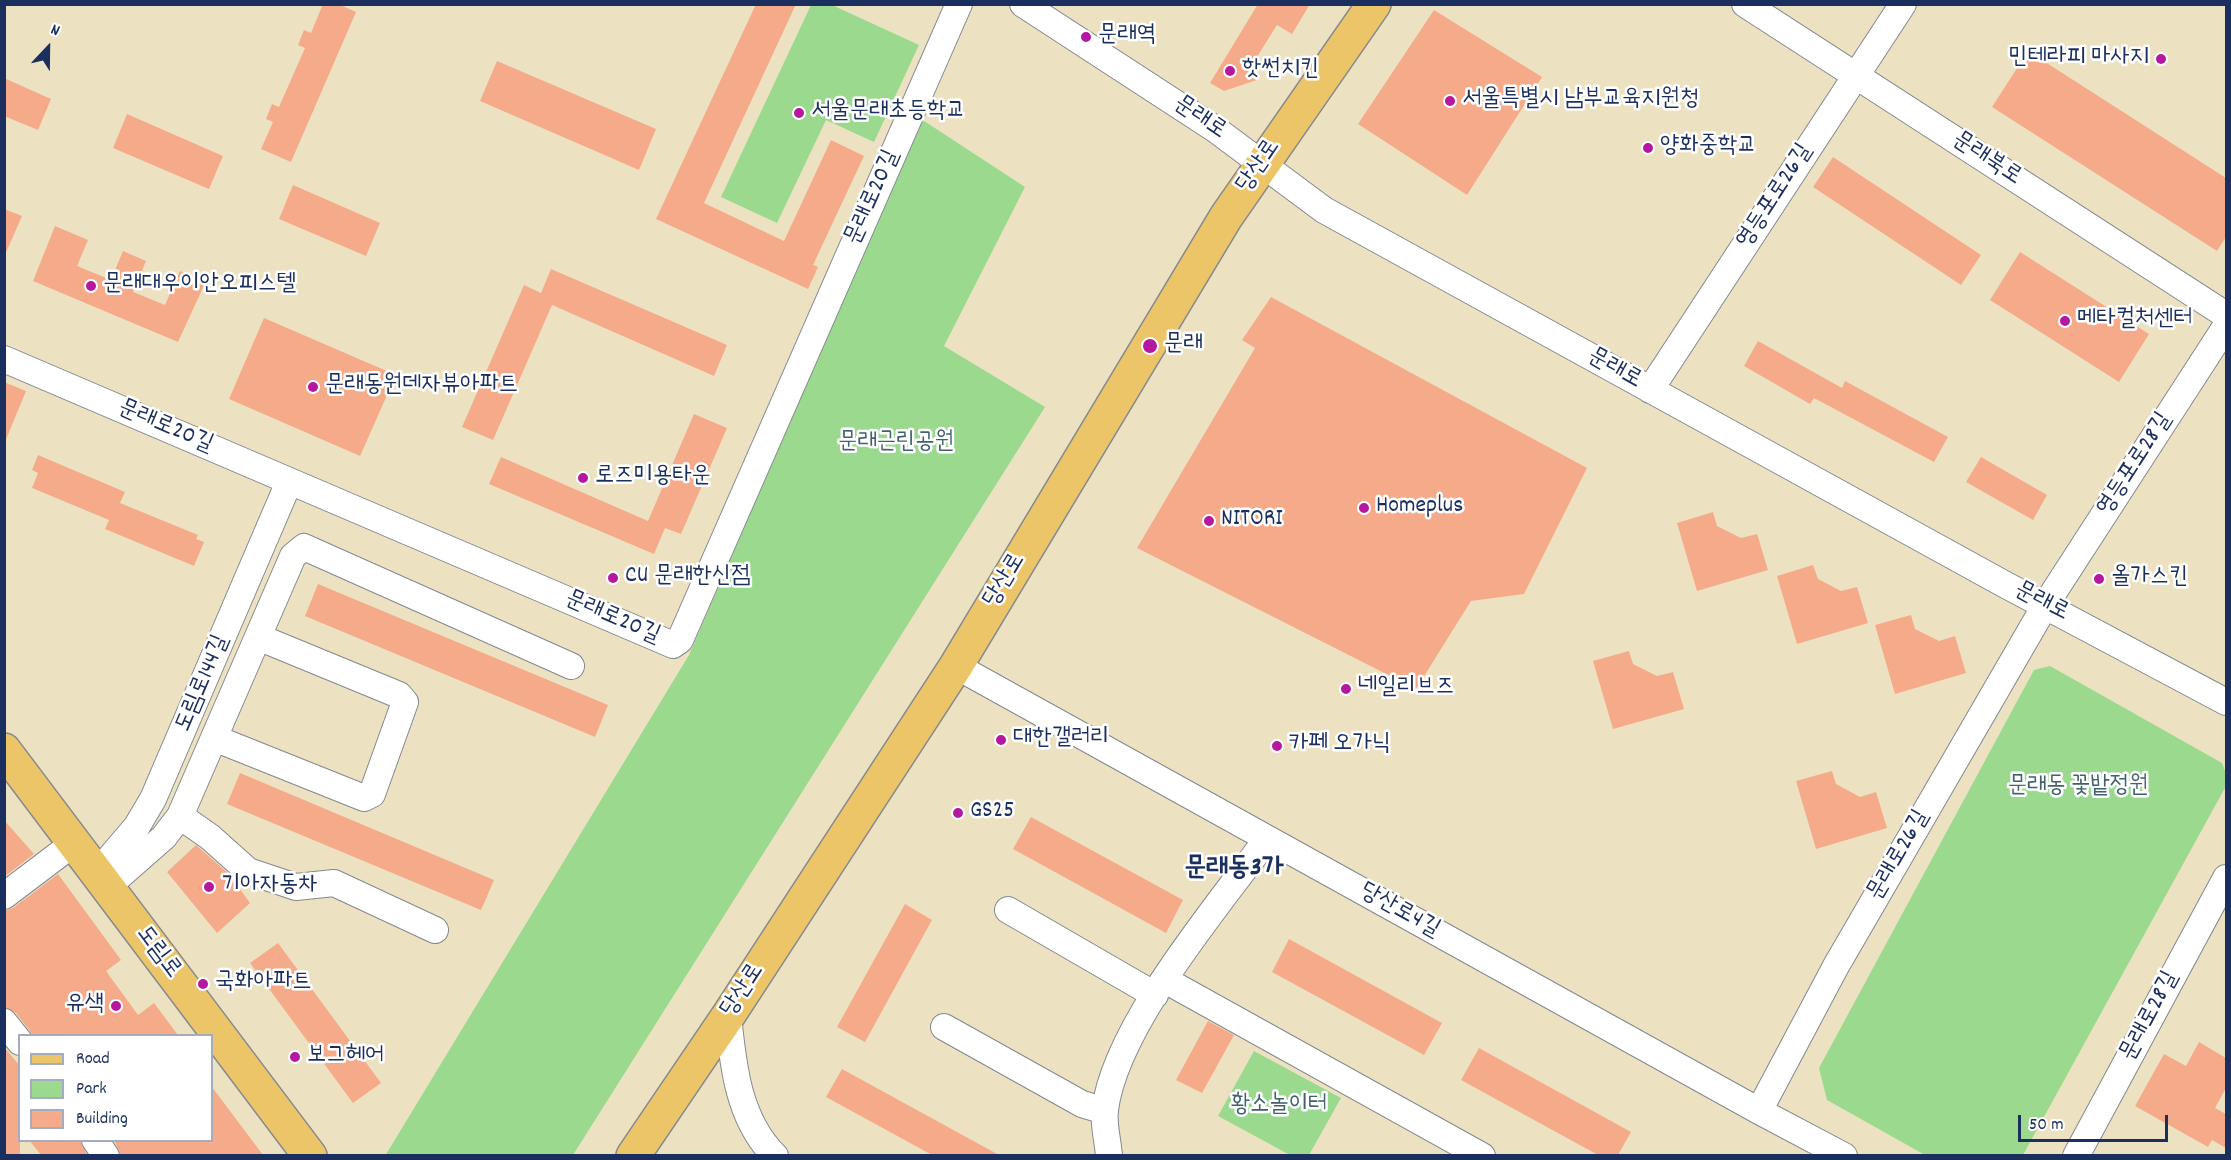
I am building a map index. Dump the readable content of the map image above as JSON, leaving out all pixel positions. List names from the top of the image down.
{
  "streets": {
    "main road": ["당산로", "도림로"],
    "street": [
      "문래로",
      "문래북로",
      "영등포로26길",
      "문래로20길",
      "영등포로28길",
      "도림로144길",
      "문래로26길",
      "당산로4길",
      "문래로28길"
    ]
  },
  "crossings": [
    ["문래로", "당산로"],
    ["문래로", "영등포로26길"],
    ["문래로", "영등포로28길"],
    ["문래로", "문래로26길"],
    ["문래북로", "영등포로26길"],
    ["당산로", "당산로4길"],
    ["문래로20길", "도림로144길"],
    ["영등포로28길", "문래로26길"],
    ["도림로144길", "도림로"],
    ["문래로26길", "당산로4길"]
  ],
  "districts": ["문래동3가"],
  "parks": ["문래근린공원", "문래동 꽃밭정원", "황소놀이터"],
  "places": [
    "문래역",
    "민테라피 마사지",
    "핫썬치킨",
    "서울특별시 남부교육지원청",
    "서울문래초등학교",
    "양화중학교",
    "문래대우이안오피스텔",
    "메타컬처센터",
    "문래",
    "문래동원데자뷰아파트",
    "로즈미용타운",
    "Homeplus",
    "NITORI",
    "CU 문래한신점",
    "올가스킨",
    "네일리브즈",
    "대한갤러리",
    "카페 오가닉",
    "GS25",
    "기아자동차",
    "국화아파트",
    "유색",
    "보그헤어"
  ],
  "legend": ["Road", "Park", "Building"],
  "scale_bar": "50 m",
  "north": "top"
}
